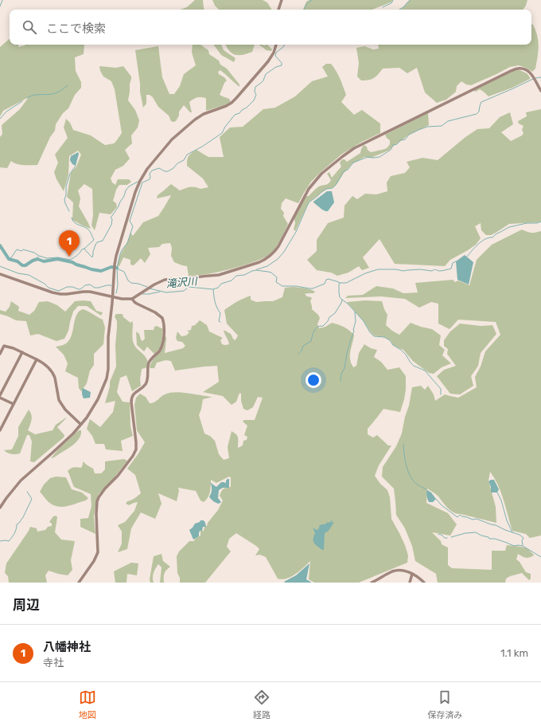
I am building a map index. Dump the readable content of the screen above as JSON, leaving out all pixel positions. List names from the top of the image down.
{
  "water": ["滝沢川"],
  "page": {
    "search": "ここで検索",
    "pins": "1",
    "heading": "周辺",
    "list": [
      {
        "mark": "1",
        "name": "八幡神社",
        "note": "寺社",
        "value": "1.1 km"
      }
    ],
    "nav": ["地図", "経路", "保存済み"]
  }
}
